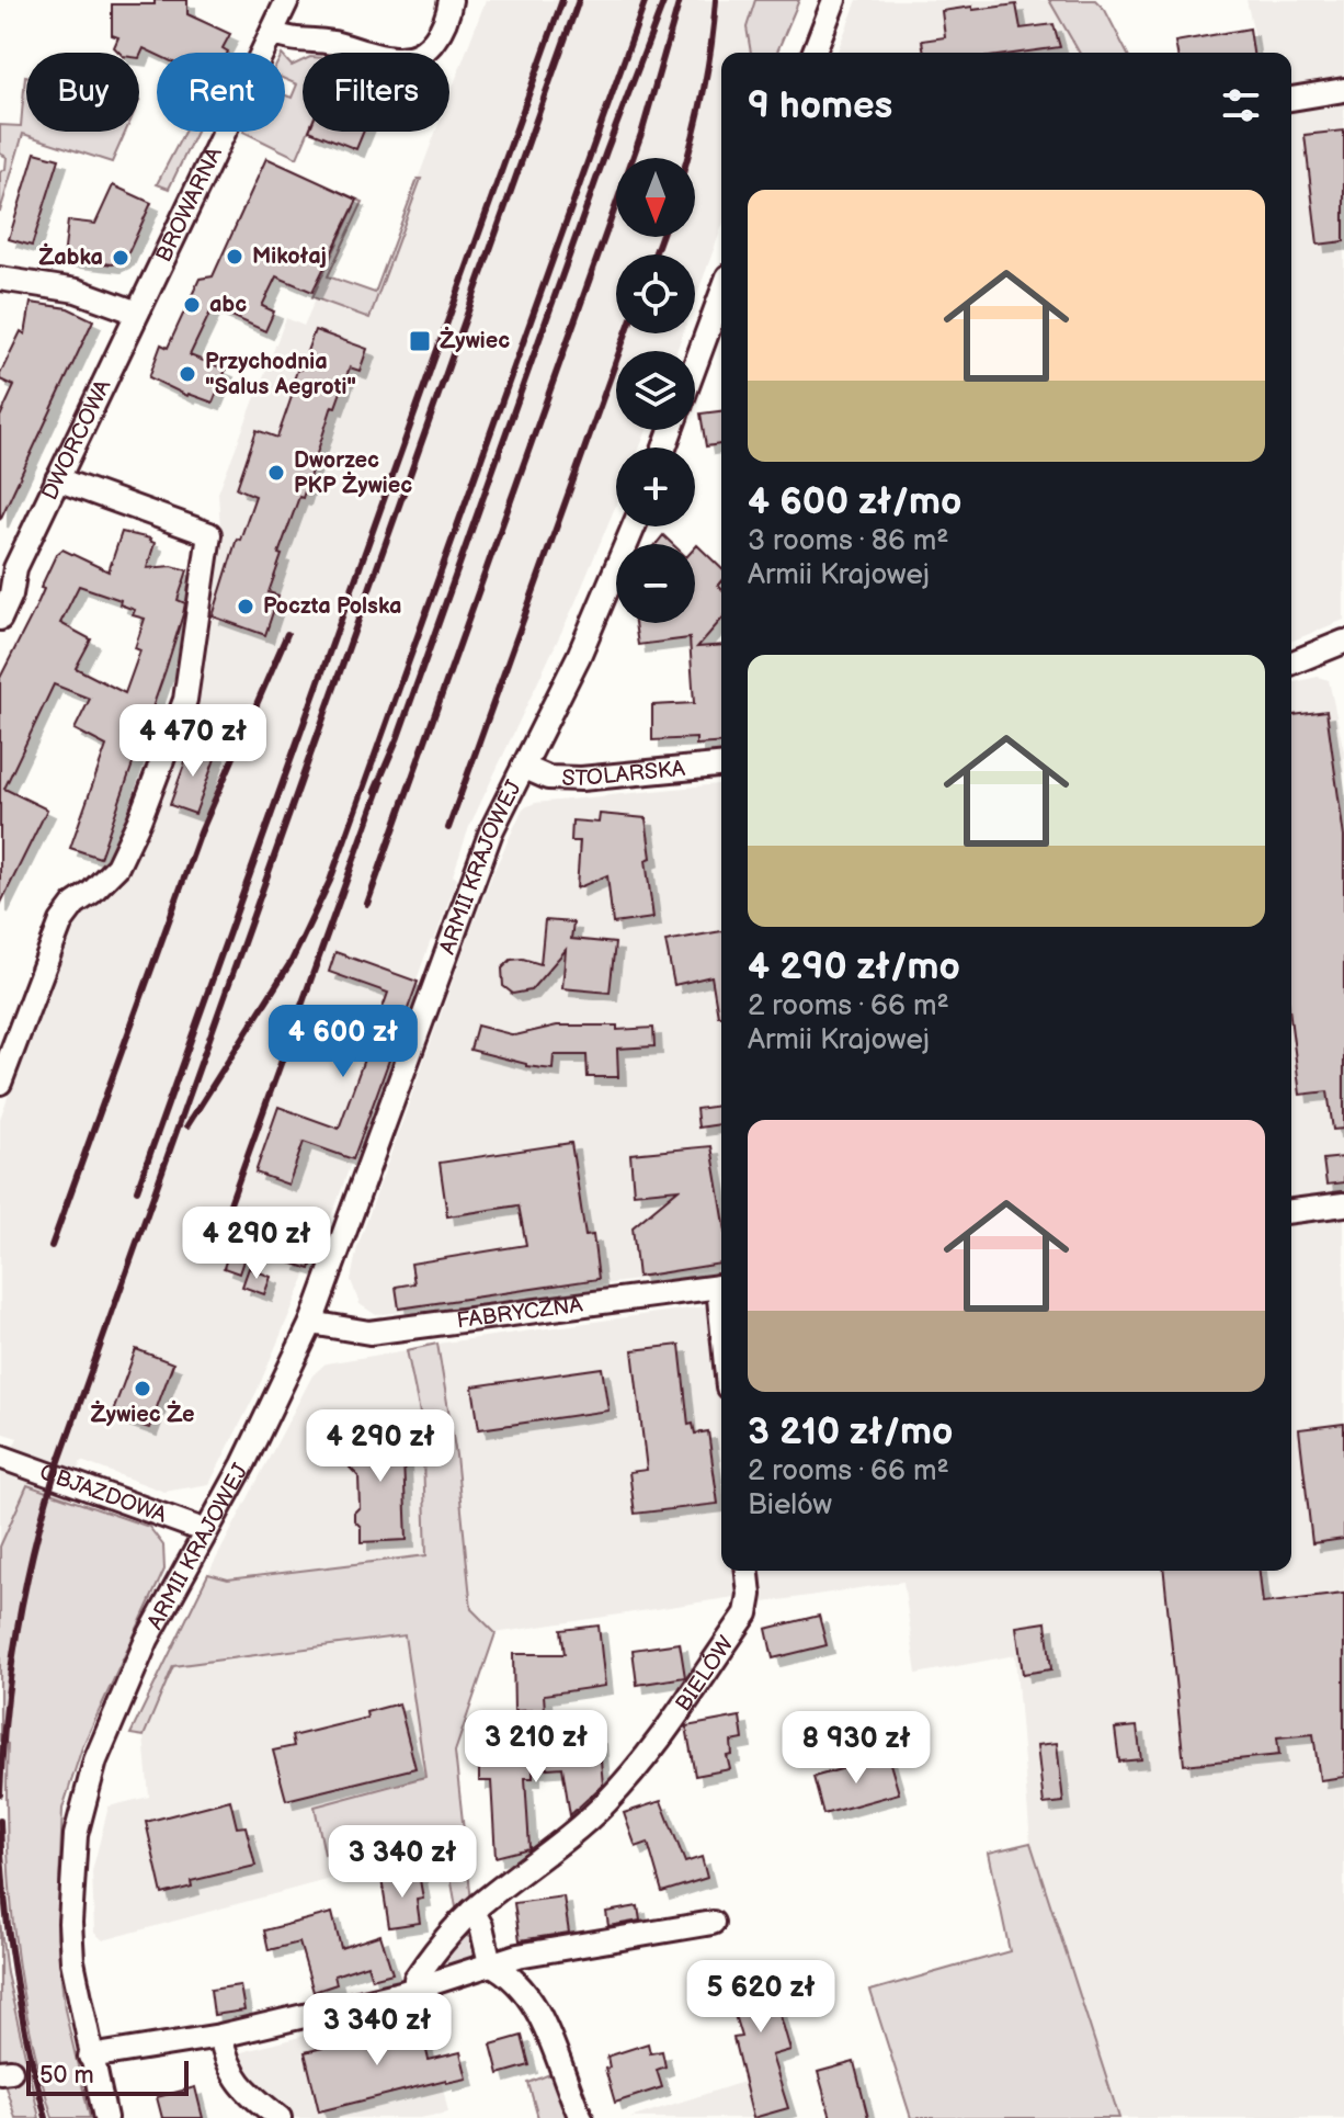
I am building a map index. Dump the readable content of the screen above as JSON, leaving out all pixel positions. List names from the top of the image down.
{
  "streets": {
    "street": [
      "BROWARNA",
      "DWORCOWA",
      "STOLARSKA",
      "ARMII KRAJOWEJ",
      "FABRYCZNA",
      "OBJAZDOWA",
      "BIELÓW"
    ]
  },
  "crossings": [
    ["BROWARNA", "DWORCOWA"],
    ["STOLARSKA", "ARMII KRAJOWEJ"],
    ["ARMII KRAJOWEJ", "FABRYCZNA"],
    ["ARMII KRAJOWEJ", "OBJAZDOWA"]
  ],
  "places": {
    "other": [
      "Mikołaj",
      "Żabka",
      "abc",
      "Przychodnia \"Salus Aegroti\"",
      "Dworzec PKP Żywiec",
      "Poczta Polska",
      "Żywiec Że"
    ],
    "transit": ["Żywiec"]
  },
  "scale_bar": "50 m",
  "north": "bottom",
  "page": {
    "chip": ["Buy", "Rent", "Filters"],
    "heading": "9 homes",
    "map_buttons": ["+", "−"],
    "list": [
      {
        "name": "4 600 zł/mo",
        "note": "3 rooms · 86 m² · Armii Krajowej"
      },
      {
        "name": "4 290 zł/mo",
        "note": "2 rooms · 66 m² · Armii Krajowej"
      },
      {
        "name": "3 210 zł/mo",
        "note": "2 rooms · 66 m² · Bielów"
      }
    ],
    "price": [
      "4 470 zł",
      "4 600 zł",
      "4 290 zł",
      "4 290 zł",
      "3 210 zł",
      "8 930 zł",
      "3 340 zł",
      "5 620 zł",
      "3 340 zł"
    ],
    "scale": "50 m"
  }
}
